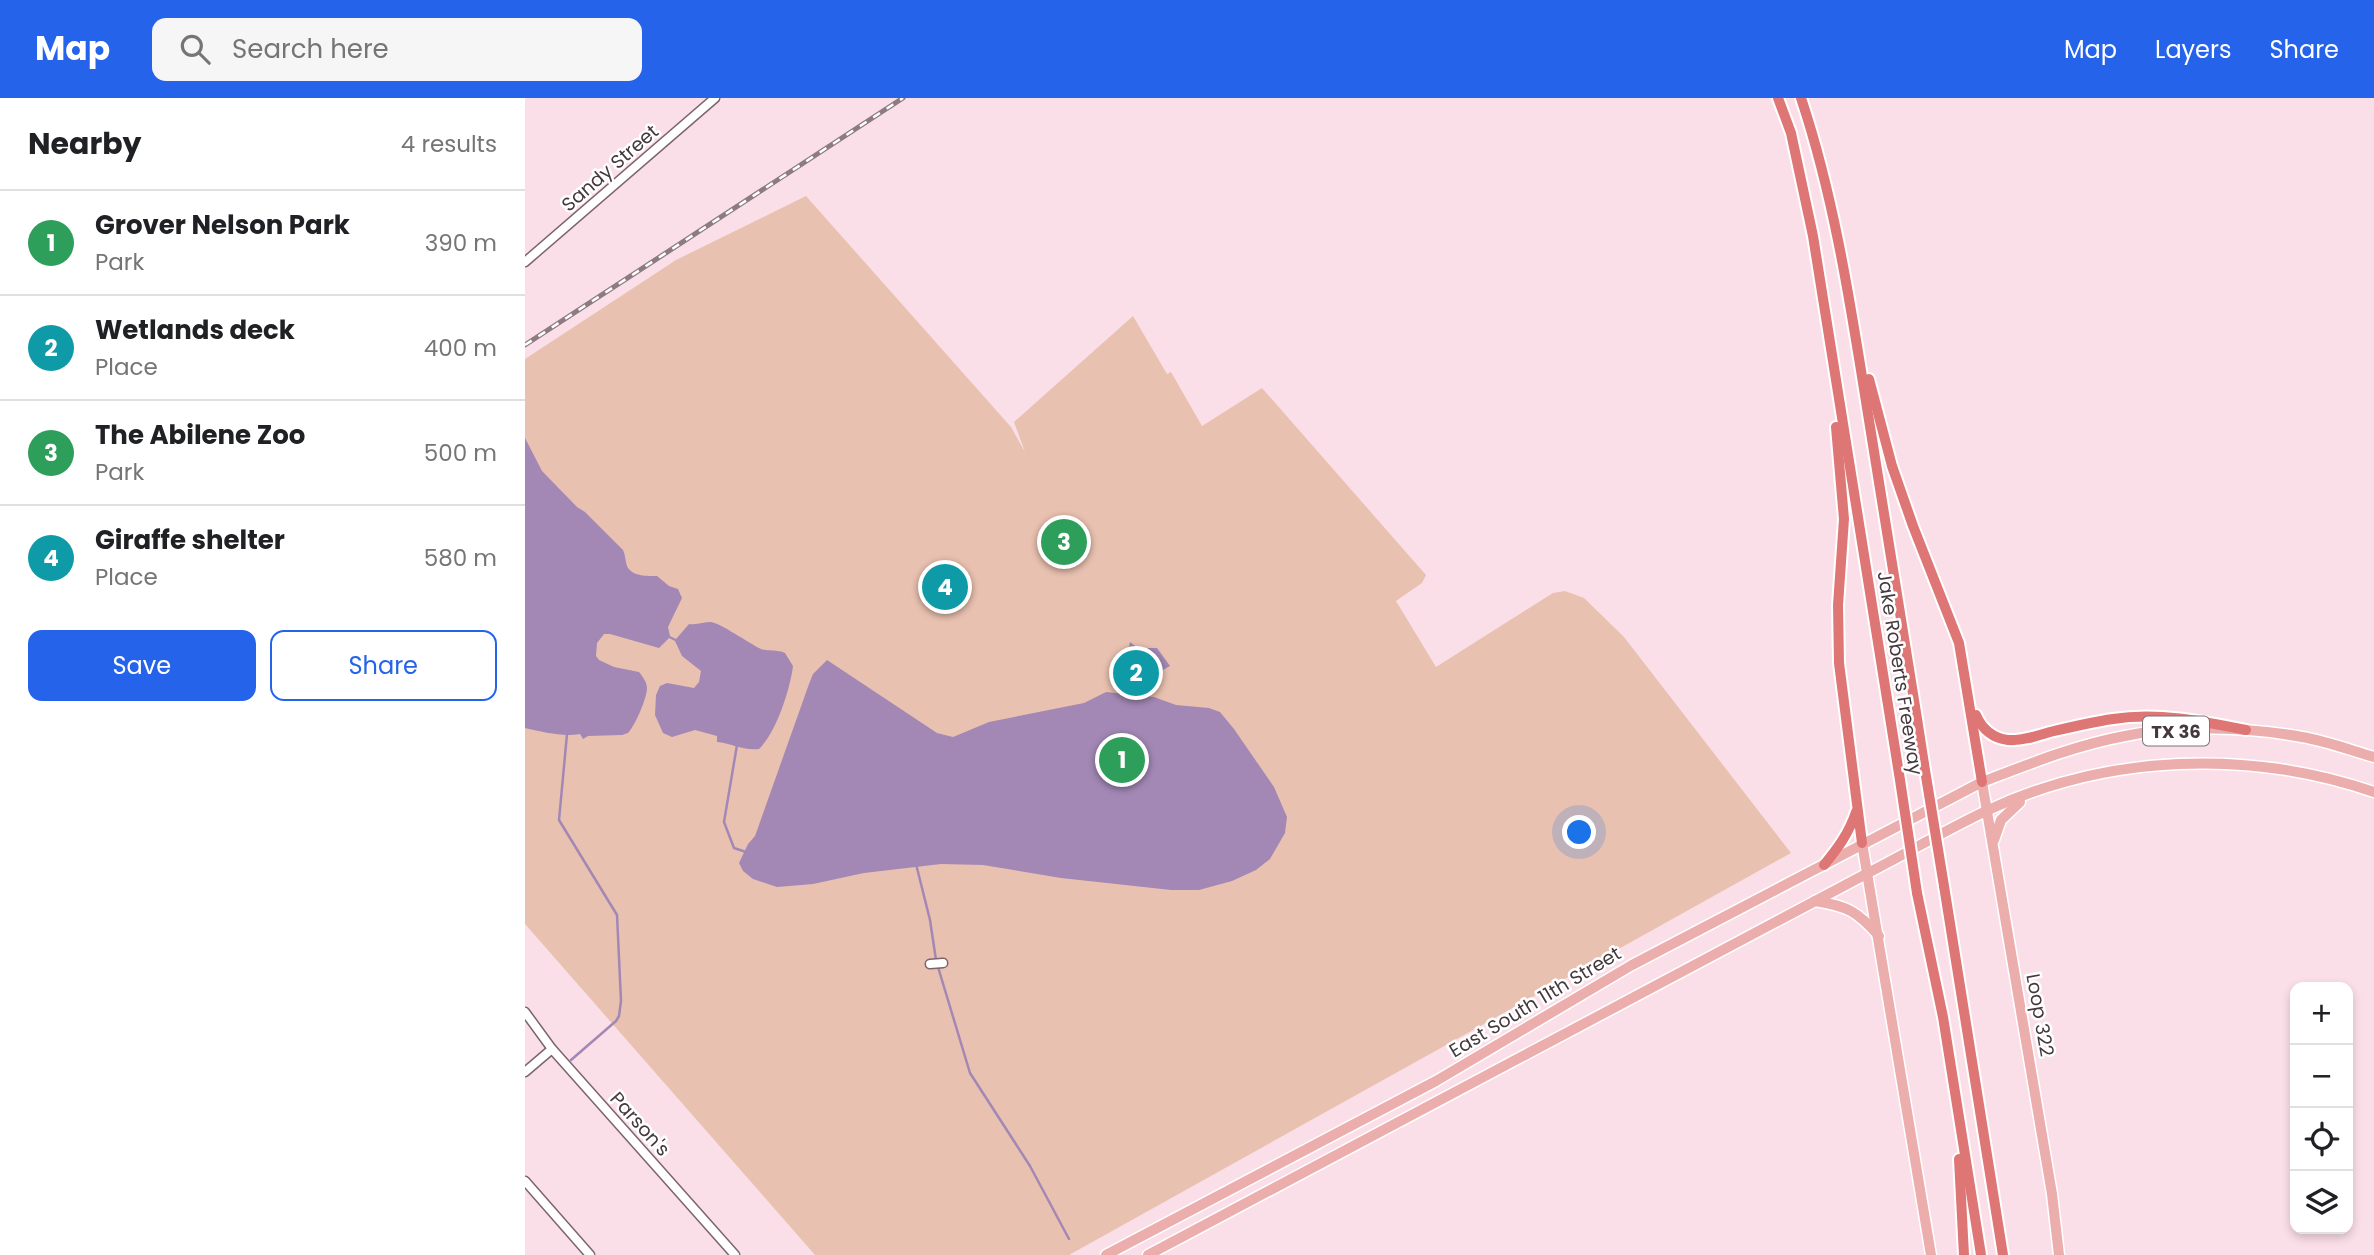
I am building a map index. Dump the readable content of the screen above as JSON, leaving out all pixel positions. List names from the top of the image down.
{
  "streets": {
    "highway": ["Jake Roberts Freeway"],
    "main road": ["TX 36", "East South 11th Street", "Loop 322"],
    "street": ["Sandy Street", "Parson's"]
  },
  "crossings": [
    ["TX 36", "East South 11th Street"],
    ["TX 36", "Loop 322"],
    ["East South 11th Street", "Loop 322"]
  ],
  "page": {
    "header": "Map",
    "search": "Search here",
    "nav": ["Map", "Layers", "Share"],
    "heading": ["Nearby", "4 results"],
    "list": [
      {
        "mark": "1",
        "name": "Grover Nelson Park",
        "note": "Park",
        "value": "390 m"
      },
      {
        "mark": "2",
        "name": "Wetlands deck",
        "note": "Place",
        "value": "400 m"
      },
      {
        "mark": "3",
        "name": "The Abilene Zoo",
        "note": "Park",
        "value": "500 m"
      },
      {
        "mark": "4",
        "name": "Giraffe shelter",
        "note": "Place",
        "value": "580 m"
      }
    ],
    "pins": [
      "3",
      "4",
      "2",
      "1"
    ],
    "buttons": ["Save", "Share"],
    "map_buttons": ["+", "−"]
  }
}
